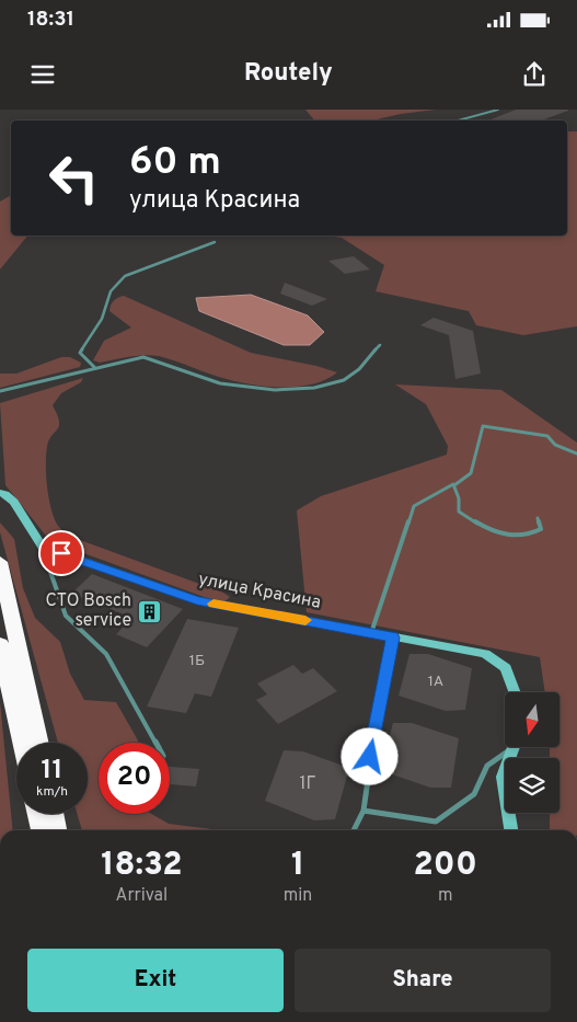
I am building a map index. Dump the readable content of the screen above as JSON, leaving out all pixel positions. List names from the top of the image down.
{
  "streets": {
    "street": ["улица Красина"]
  },
  "places": {
    "building": ["СТО Bosch service"]
  },
  "house_numbers": ["1Б", "1А", "1Г"],
  "north": "bottom",
  "page": {
    "status": "18:31",
    "header": "Routely",
    "turn": ["60 m", "улица Красина"],
    "speed": "11 km/h",
    "limit": "20",
    "eta": [
      "18:32",
      "Arrival",
      "1",
      "min",
      "200",
      "m"
    ],
    "buttons": ["Exit", "Share"]
  }
}
